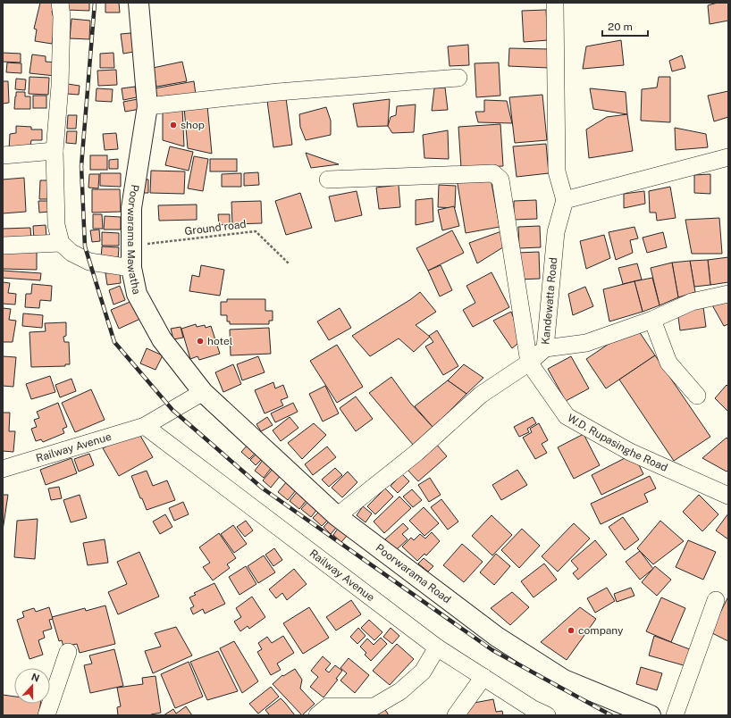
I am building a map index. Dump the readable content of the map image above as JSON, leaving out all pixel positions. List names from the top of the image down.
{
  "streets": {
    "main road": ["Poorwarama Mawatha", "Poorwarama Road"],
    "street": ["Kandewatta Road", "W.D. Rupasinghe Road", "Railway Avenue"],
    "path": ["Ground road"]
  },
  "crossings": [
    ["Ground road", "Poorwarama Mawatha"],
    ["Poorwarama Mawatha", "Railway Avenue"],
    ["Poorwarama Mawatha", "Poorwarama Road"],
    ["Kandewatta Road", "W.D. Rupasinghe Road"],
    ["Kandewatta Road", "Poorwarama Road"],
    ["Railway Avenue", "Poorwarama Road"]
  ],
  "places": ["shop", "hotel", "company"],
  "scale_bar": "20 m",
  "north": "top"
}
